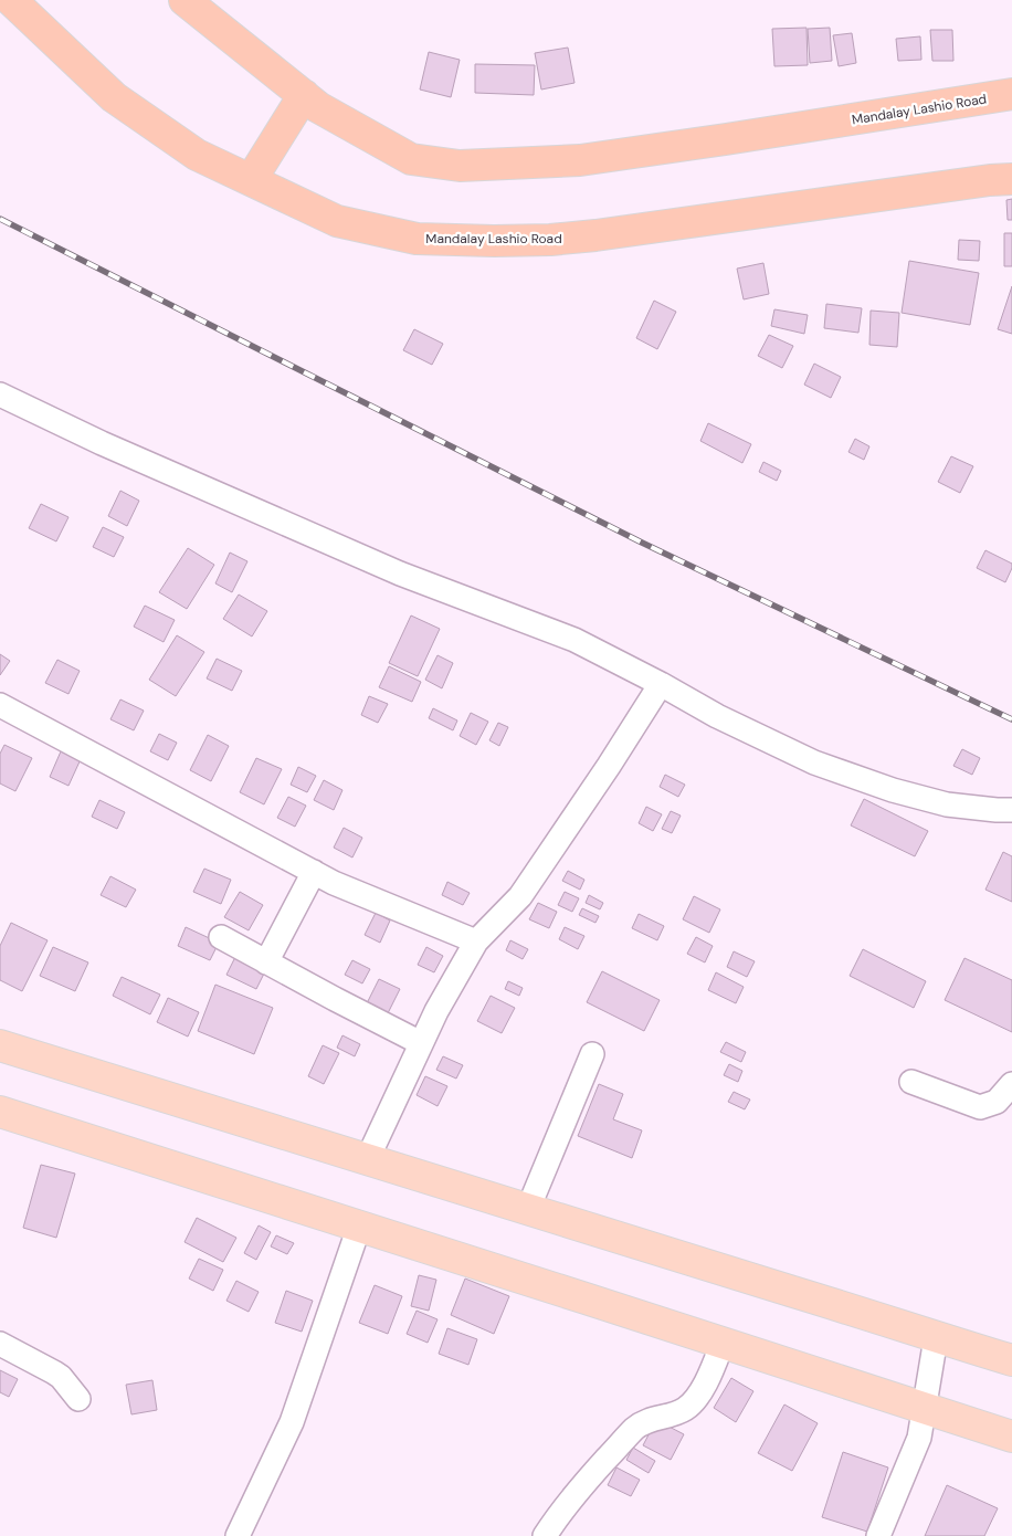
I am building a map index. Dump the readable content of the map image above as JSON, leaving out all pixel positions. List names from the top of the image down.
{
  "streets": {
    "highway": ["Mandalay Lashio Road"]
  }
}
